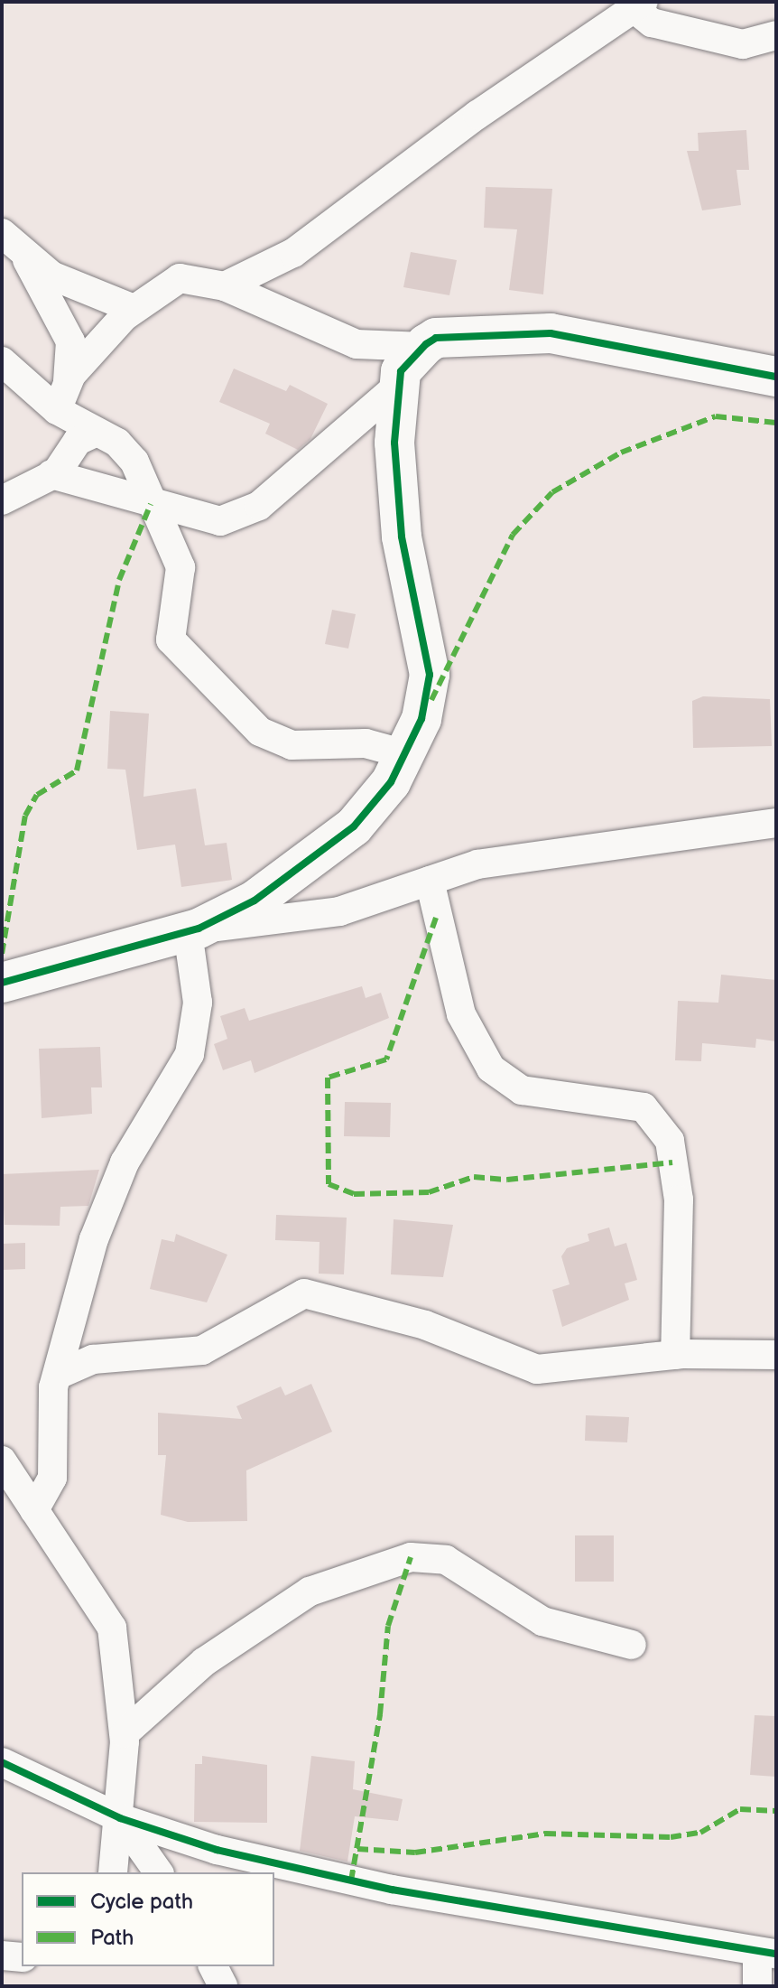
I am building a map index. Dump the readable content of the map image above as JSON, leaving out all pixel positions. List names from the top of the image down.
{
  "legend": ["Cycle path", "Path"]
}
